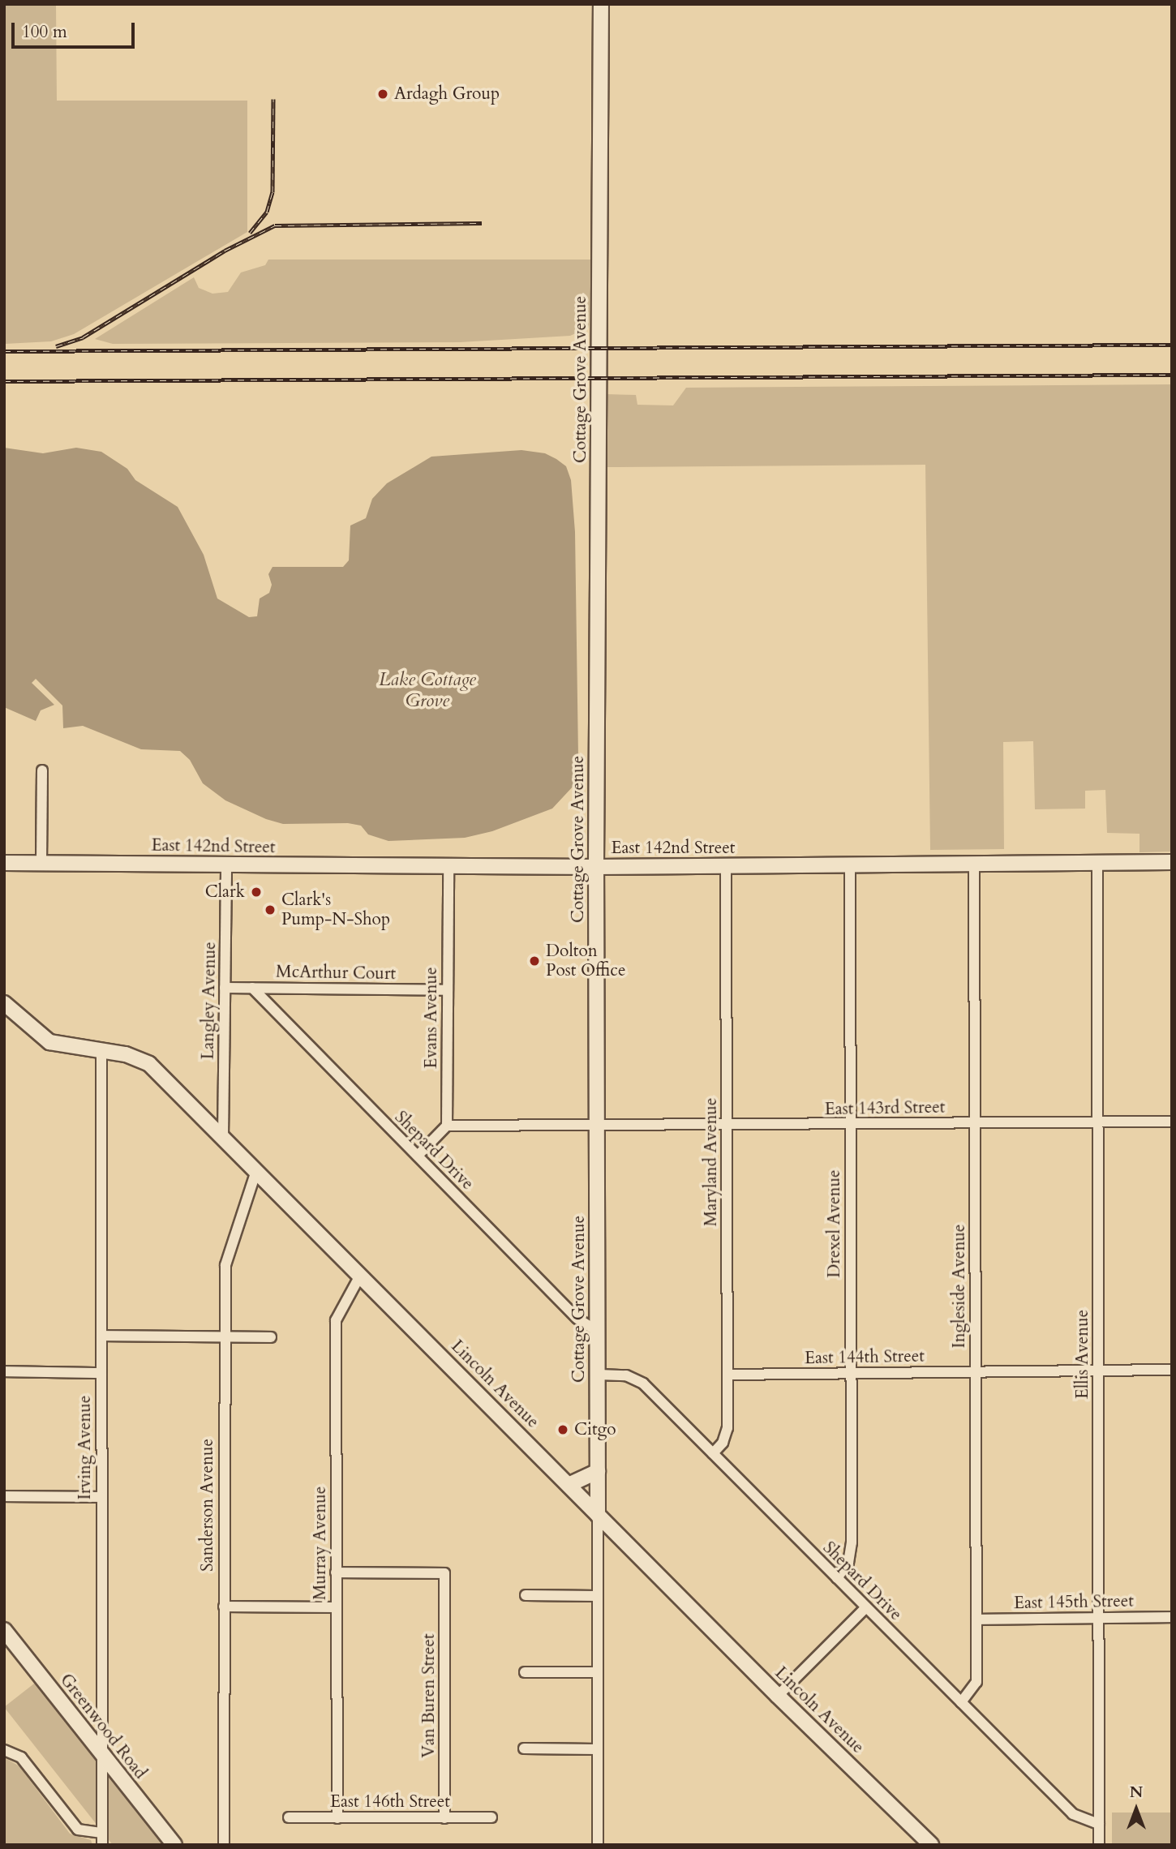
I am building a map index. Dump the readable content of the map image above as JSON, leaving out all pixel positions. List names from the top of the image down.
{
  "streets": {
    "street": [
      "Cottage Grove Avenue",
      "East 142nd Street",
      "McArthur Court",
      "Langley Avenue",
      "Evans Avenue",
      "East 143rd Street",
      "Shepard Drive",
      "Maryland Avenue",
      "Drexel Avenue",
      "Ingleside Avenue",
      "Ellis Avenue",
      "East 144th Street",
      "Lincoln Avenue",
      "Irving Avenue",
      "Sanderson Avenue",
      "Murray Avenue",
      "East 145th Street",
      "Van Buren Street",
      "Greenwood Road",
      "East 146th Street"
    ]
  },
  "crossings": [
    ["Cottage Grove Avenue", "East 142nd Street"],
    ["Cottage Grove Avenue", "East 143rd Street"],
    ["Cottage Grove Avenue", "Shepard Drive"],
    ["Cottage Grove Avenue", "Lincoln Avenue"],
    ["East 142nd Street", "Langley Avenue"],
    ["East 142nd Street", "Evans Avenue"],
    ["East 142nd Street", "Maryland Avenue"],
    ["East 142nd Street", "Drexel Avenue"],
    ["East 142nd Street", "Ingleside Avenue"],
    ["East 142nd Street", "Ellis Avenue"],
    ["McArthur Court", "Langley Avenue"],
    ["McArthur Court", "Evans Avenue"],
    ["McArthur Court", "Shepard Drive"],
    ["Langley Avenue", "Lincoln Avenue"],
    ["Evans Avenue", "East 143rd Street"],
    ["East 143rd Street", "Maryland Avenue"],
    ["East 143rd Street", "Drexel Avenue"],
    ["East 143rd Street", "Ingleside Avenue"],
    ["East 143rd Street", "Ellis Avenue"],
    ["Shepard Drive", "Maryland Avenue"],
    ["Shepard Drive", "Drexel Avenue"],
    ["Shepard Drive", "Ingleside Avenue"],
    ["Shepard Drive", "Ellis Avenue"],
    ["Maryland Avenue", "East 144th Street"],
    ["Drexel Avenue", "East 144th Street"],
    ["Ingleside Avenue", "East 144th Street"],
    ["Ingleside Avenue", "East 145th Street"],
    ["Ellis Avenue", "East 144th Street"],
    ["Ellis Avenue", "East 145th Street"],
    ["Lincoln Avenue", "Irving Avenue"],
    ["Lincoln Avenue", "Sanderson Avenue"],
    ["Lincoln Avenue", "Murray Avenue"],
    ["Irving Avenue", "Greenwood Road"],
    ["Murray Avenue", "Van Buren Street"],
    ["Murray Avenue", "East 146th Street"],
    ["Van Buren Street", "East 146th Street"]
  ],
  "water": ["Lake Cottage Grove"],
  "places": [
    "Ardagh Group",
    "Clark",
    "Clark's Pump-N-Shop",
    "Dolton Post Office",
    "Citgo"
  ],
  "scale_bar": "100 m",
  "north": "top"
}
